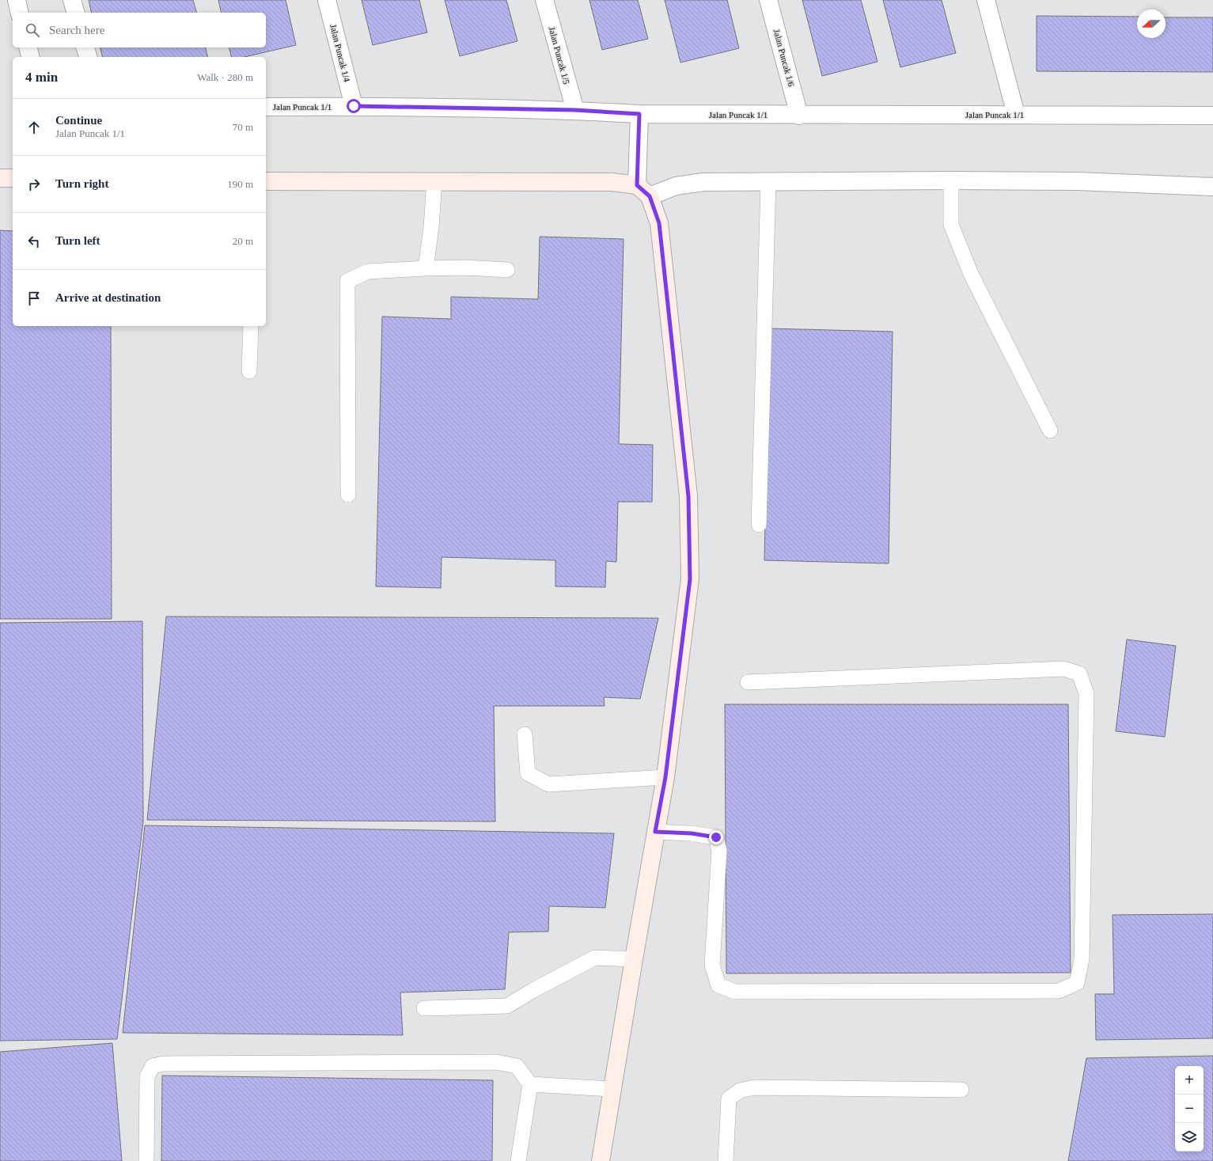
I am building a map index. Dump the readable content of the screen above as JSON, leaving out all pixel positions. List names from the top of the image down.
{
  "streets": {
    "street": [
      "Jalan Puncak 1/4",
      "Jalan Puncak 1/5",
      "Jalan Puncak 1/6",
      "Jalan Puncak 1/1"
    ]
  },
  "crossings": [
    ["Jalan Puncak 1/4", "Jalan Puncak 1/1"],
    ["Jalan Puncak 1/5", "Jalan Puncak 1/1"],
    ["Jalan Puncak 1/6", "Jalan Puncak 1/1"]
  ],
  "north": "left",
  "page": {
    "search": "Search here",
    "heading": ["4 min", "Walk · 280 m"],
    "list": [
      ["Continue", "Jalan Puncak 1/1", "70 m"],
      ["Turn right", "190 m"],
      ["Turn left", "20 m"],
      "Arrive at destination"
    ],
    "map_buttons": ["+", "−"]
  }
}
